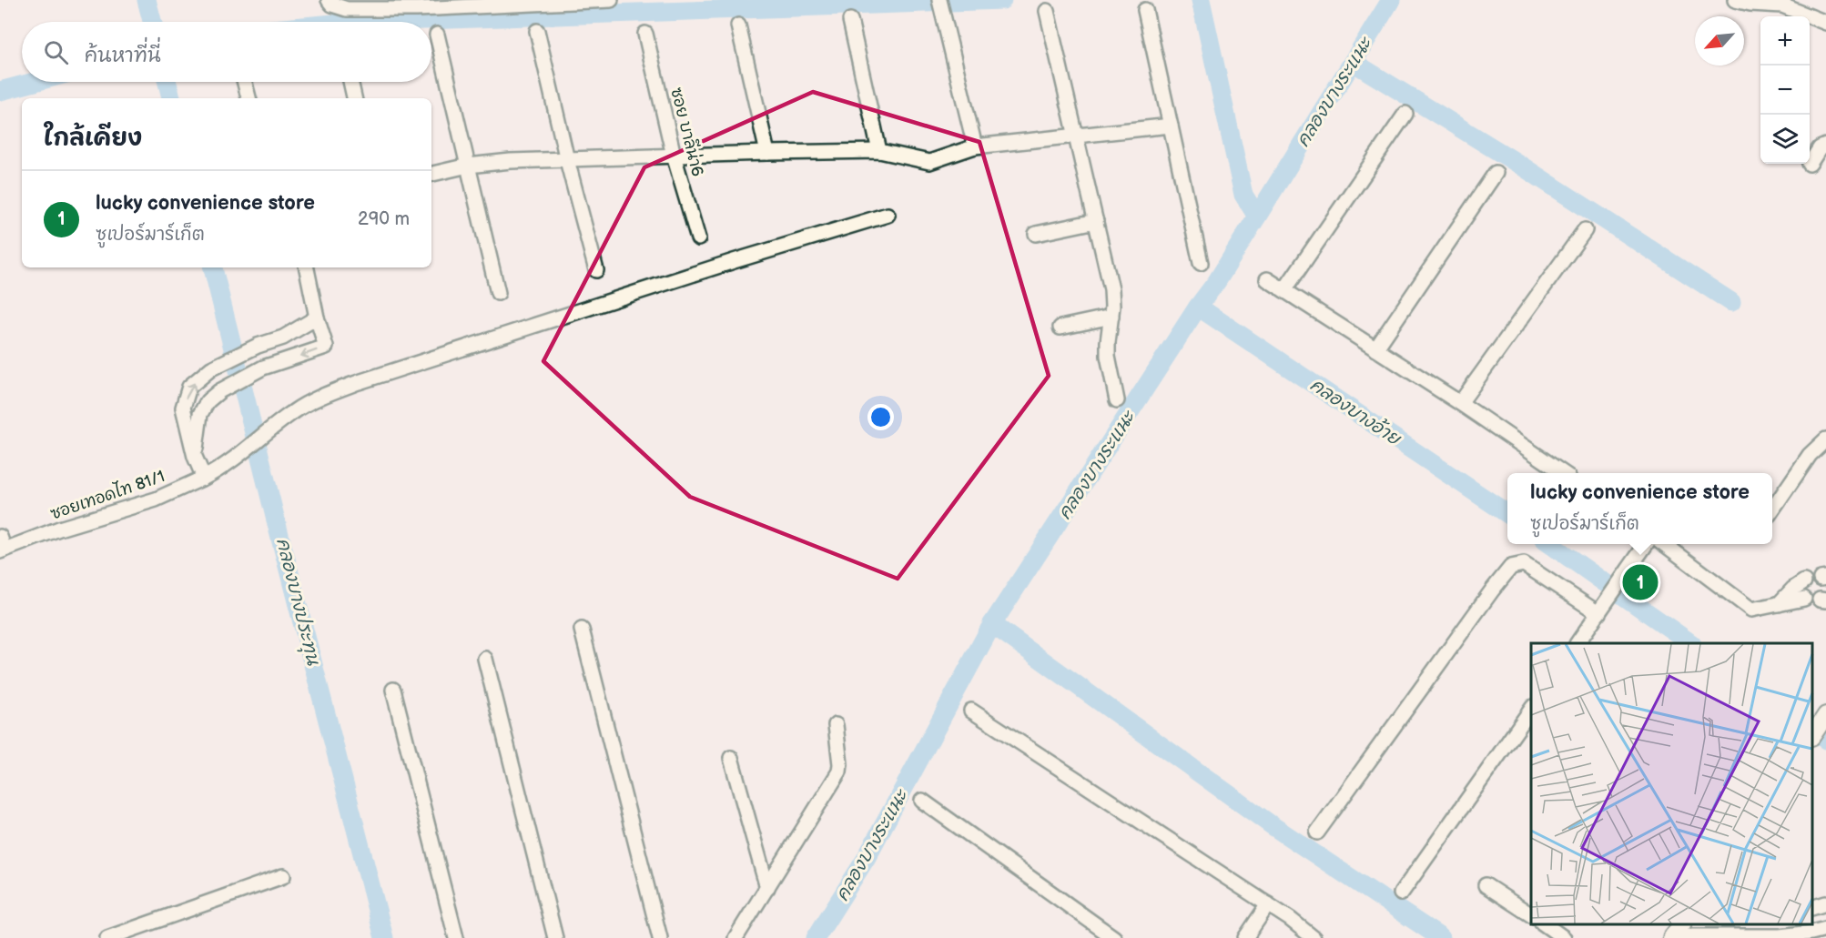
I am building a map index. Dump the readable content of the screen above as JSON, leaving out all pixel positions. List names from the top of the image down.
{
  "streets": {
    "street": ["ซอย บาลีน่า6", "ซอยเทอดไท 81/1"]
  },
  "water": ["คลองบางระแนะ", "คลองบางอ้าย", "คลองบางประทุน"],
  "north": "bottom left",
  "page": {
    "map_buttons": ["+", "−"],
    "search": "ค้นหาที่นี่",
    "heading": "ใกล้เคียง",
    "list": [
      {
        "mark": "1",
        "name": "lucky convenience store",
        "note": "ซูเปอร์มาร์เก็ต",
        "value": "290 m"
      }
    ],
    "popup": ["lucky convenience store", "ซูเปอร์มาร์เก็ต"],
    "pins": "1"
  }
}
